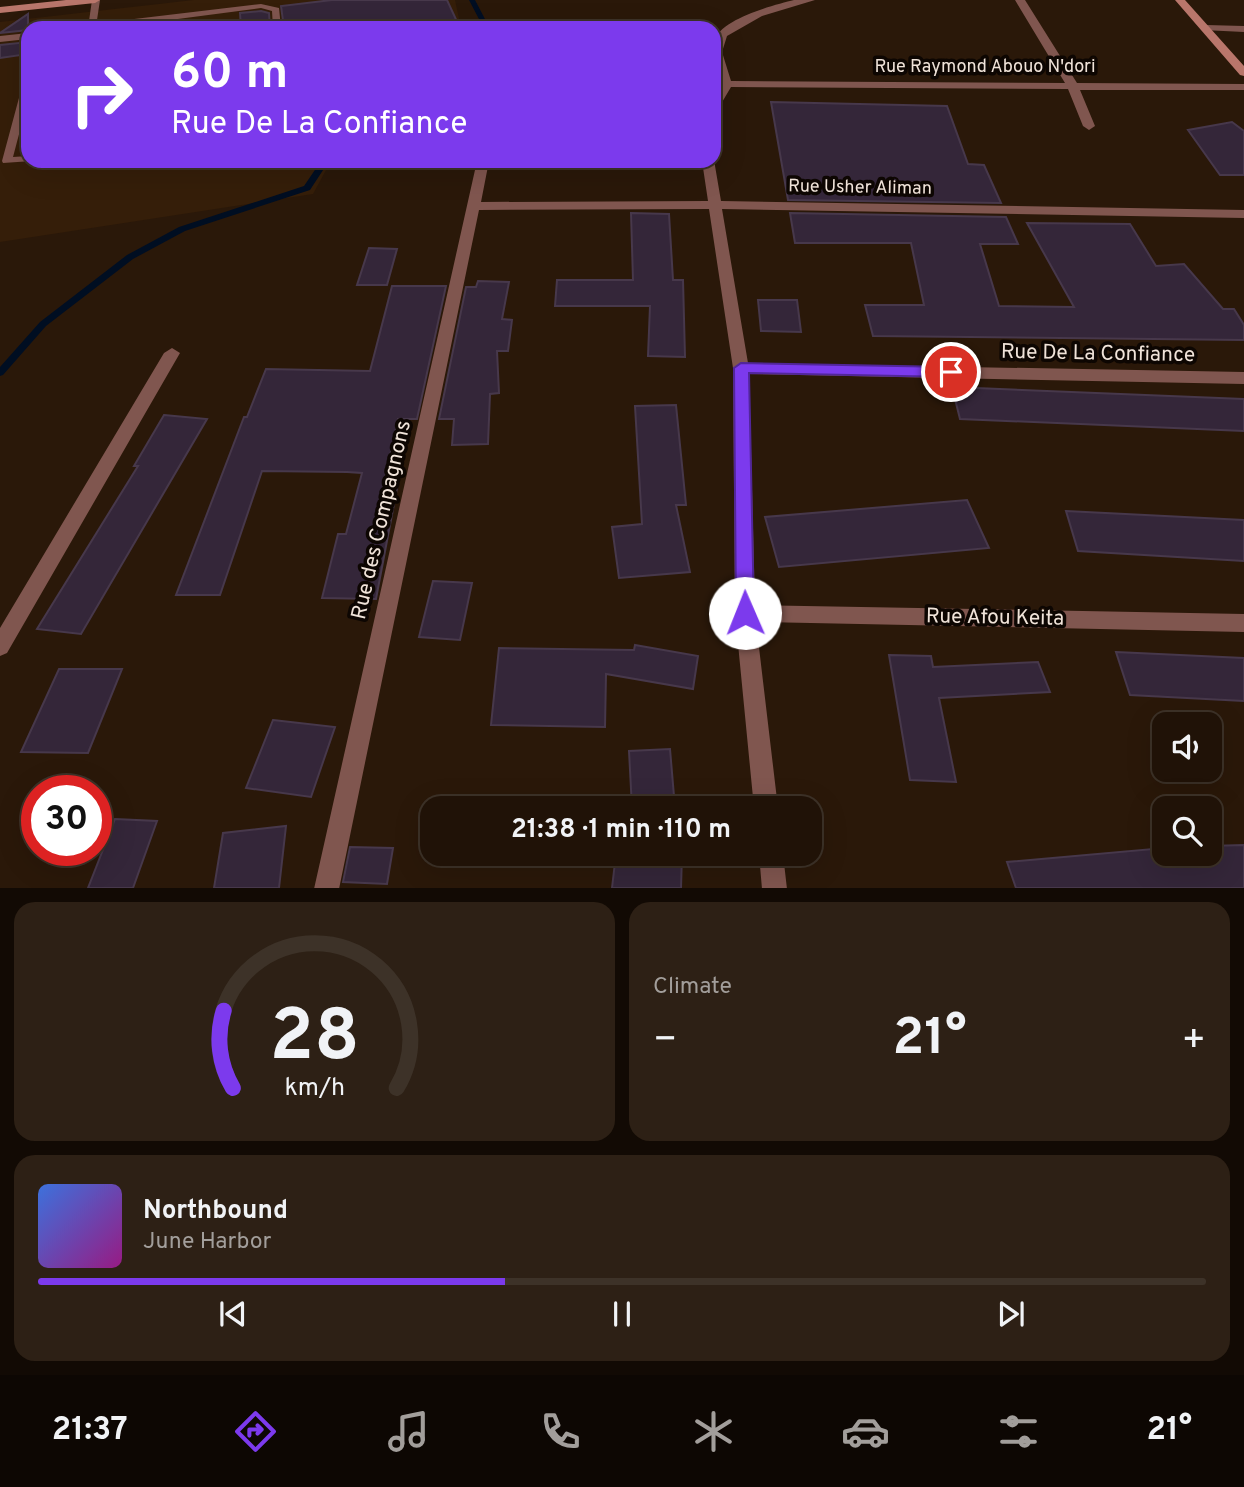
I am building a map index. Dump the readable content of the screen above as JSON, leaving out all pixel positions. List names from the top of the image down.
{
  "streets": {
    "street": [
      "Rue Raymond Abouo N'dori",
      "Rue Usher Aliman",
      "Rue De La Confiance",
      "Rue des Compagnons",
      "Rue Afou Keita"
    ]
  },
  "crossings": [
    ["Rue Usher Aliman", "Rue des Compagnons"]
  ],
  "page": {
    "turn": ["60 m", "Rue De La Confiance"],
    "limit": "30",
    "trip": "21:38 · 1 min · 110 m",
    "tile": "Climate",
    "heat": ["−", "21°", "+"],
    "song": ["Northbound", "June Harbor"],
    "tabs": ["21:37", "21°"],
    "gauge": ["28", "km/h"]
  }
}
